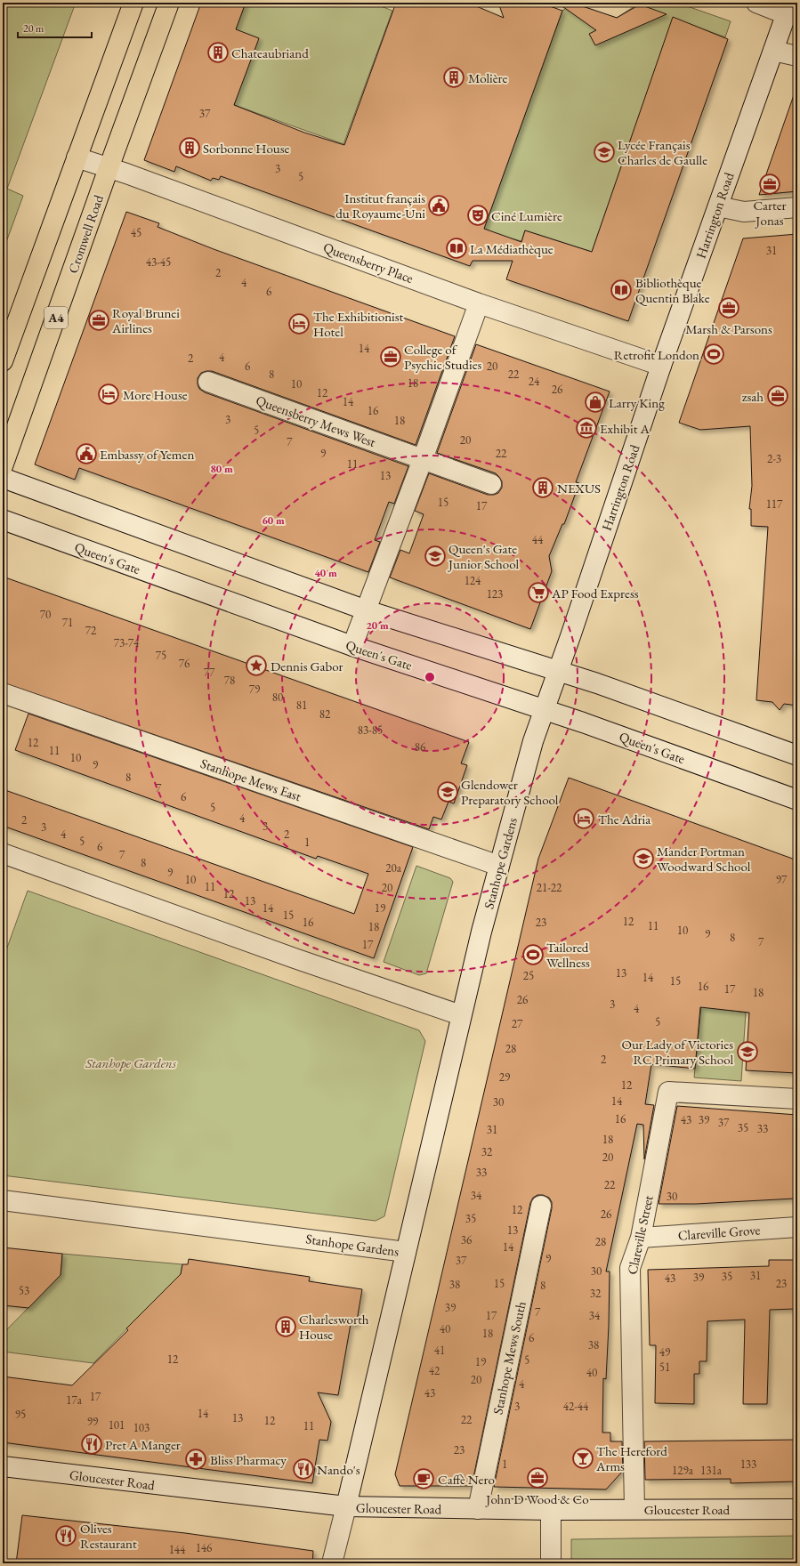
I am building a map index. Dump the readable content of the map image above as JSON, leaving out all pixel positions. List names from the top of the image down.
{
  "streets": {
    "highway": ["Cromwell Road", "A4"],
    "street": [
      "Harrington Road",
      "Queensberry Place",
      "Queensberry Mews West",
      "Queen's Gate",
      "Stanhope Mews East",
      "Stanhope Gardens",
      "Clareville Grove",
      "Clareville Street",
      "Stanhope Mews South",
      "Gloucester Road"
    ]
  },
  "crossings": [
    ["Harrington Road", "Queensberry Place"],
    ["Harrington Road", "Stanhope Gardens"],
    ["Cromwell Road", "Queensberry Place"],
    ["Queen's Gate", "Stanhope Gardens"],
    ["Stanhope Mews East", "Stanhope Gardens"],
    ["Stanhope Gardens", "Gloucester Road"],
    ["Clareville Grove", "Clareville Street"],
    ["Clareville Street", "Gloucester Road"],
    ["Stanhope Mews South", "Gloucester Road"]
  ],
  "parks": ["Stanhope Gardens"],
  "places": {
    "building": [
      "Chateaubriand",
      "Molière",
      "Sorbonne House",
      "NEXUS",
      "Charlesworth House"
    ],
    "school or university": [
      "Lycée Français Charles de Gaulle",
      "Queen's Gate Junior School",
      "Glendower Preparatory School",
      "Mander Portman Woodward School",
      "Our Lady of Victories RC Primary School"
    ],
    "office": [
      "Carter Jonas",
      "Marsh & Parsons",
      "Royal Brunei Airlines",
      "College of Psychic Studies",
      "zsah",
      "John D Wood & Co"
    ],
    "public building": ["Institut français du Royaume-Uni", "Embassy of Yemen"],
    "theatre": ["Ciné Lumière"],
    "library": ["La Médiathèque", "Bibliothèque Quentin Blake"],
    "hotel": ["The Exhibitionist Hotel", "More House", "The Adria"],
    "sports": ["Retrofit London", "Tailored Wellness"],
    "shop": ["Larry King"],
    "museum": ["Exhibit A"],
    "supermarket": ["AP Food Express"],
    "place": ["Dennis Gabor"],
    "restaurant": ["Pret A Manger", "Nando's", "Olives Restaurant"],
    "bar": ["The Hereford Arms"],
    "pharmacy": ["Bliss Pharmacy"],
    "cafe": ["Caffè Nero"]
  },
  "house_numbers": [
    "37",
    "3",
    "5",
    "45",
    "31",
    "43-45",
    "2",
    "4",
    "6",
    "14",
    "4",
    "2",
    "6",
    "20",
    "8",
    "22",
    "24",
    "18",
    "10",
    "26",
    "12",
    "14",
    "16",
    "3",
    "18",
    "5",
    "20",
    "7",
    "9",
    "22",
    "2-3",
    "11",
    "13",
    "15",
    "117",
    "17",
    "44",
    "124",
    "123",
    "70",
    "71",
    "72",
    "73-74",
    "75",
    "76",
    "77",
    "78",
    "79",
    "80",
    "81",
    "82",
    "83-85",
    "12",
    "86",
    "11",
    "10",
    "9",
    "8",
    "7",
    "6",
    "5",
    "4",
    "2",
    "3",
    "3",
    "4",
    "2",
    "5",
    "1",
    "6",
    "7",
    "8",
    "20a",
    "9",
    "10",
    "97",
    "11",
    "20",
    "21-22",
    "12",
    "13",
    "14",
    "19",
    "15",
    "12",
    "16",
    "23",
    "11",
    "18",
    "10",
    "9",
    "8",
    "7",
    "17",
    "13",
    "25",
    "14",
    "15",
    "16",
    "17",
    "18",
    "26",
    "3",
    "4",
    "5",
    "27",
    "28",
    "2",
    "29",
    "12",
    "14",
    "30",
    "16",
    "43",
    "39",
    "37",
    "35",
    "33",
    "31",
    "18",
    "32",
    "20",
    "33",
    "22",
    "34",
    "30",
    "12",
    "26",
    "35",
    "13",
    "36",
    "28",
    "14",
    "9",
    "37",
    "30",
    "31",
    "35",
    "39",
    "43",
    "15",
    "23",
    "38",
    "8",
    "53",
    "32",
    "39",
    "7",
    "17",
    "34",
    "40",
    "18",
    "6",
    "38",
    "41",
    "49",
    "12",
    "5",
    "19",
    "51",
    "42",
    "40",
    "20",
    "4",
    "43",
    "17",
    "17a",
    "3",
    "42-44",
    "14",
    "95",
    "13",
    "22",
    "12",
    "99",
    "101",
    "11",
    "103",
    "23",
    "1",
    "133",
    "129a",
    "131a",
    "146",
    "144"
  ],
  "scale_bar": "20 m",
  "rings": [
    "80 m",
    "60 m",
    "40 m",
    "20 m"
  ]
}
